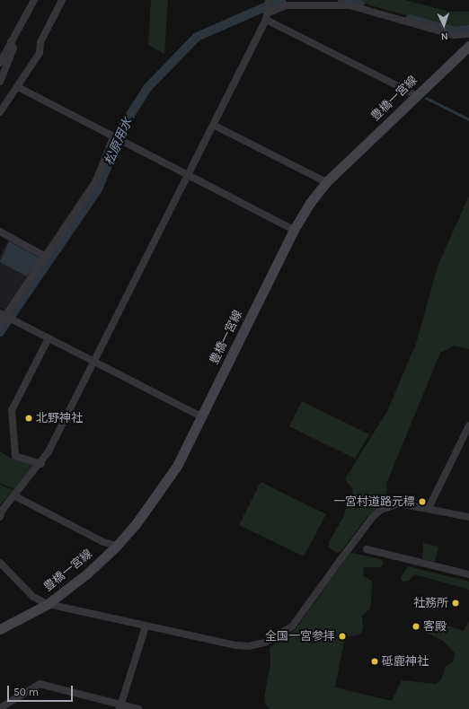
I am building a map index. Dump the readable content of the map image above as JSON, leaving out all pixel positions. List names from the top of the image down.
{
  "streets": {
    "main road": ["豊橋一宮線"]
  },
  "water": ["松原用水"],
  "places": [
    "北野神社",
    "一宮村道路元標",
    "社務所",
    "客殿",
    "全国一宮参拝",
    "砥鹿神社"
  ],
  "scale_bar": "50 m",
  "north": "bottom"
}
